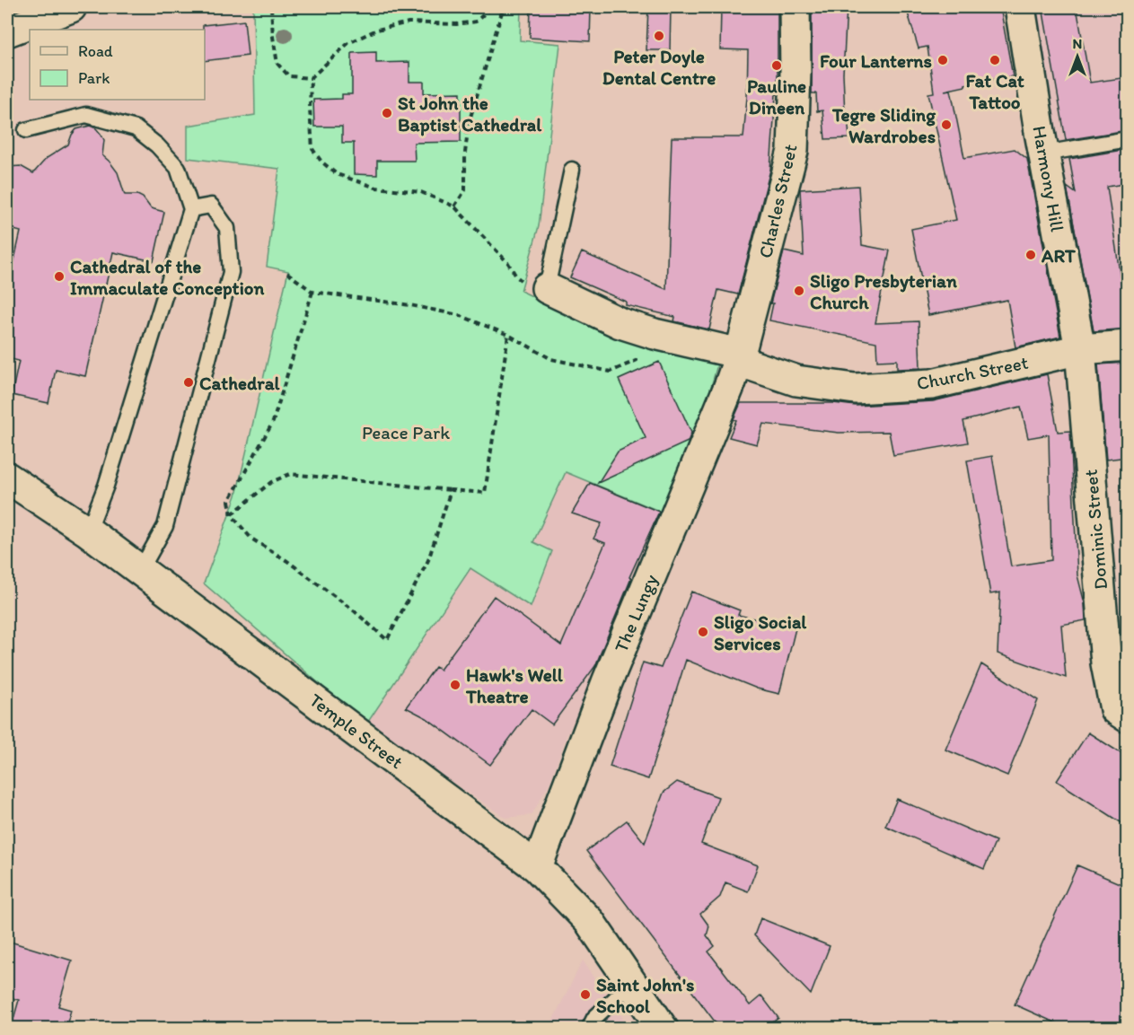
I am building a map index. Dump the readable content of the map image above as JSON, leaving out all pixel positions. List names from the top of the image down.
{
  "streets": {
    "street": [
      "Harmony Hill",
      "Charles Street",
      "Church Street",
      "Dominic Street",
      "The Lungy",
      "Temple Street"
    ]
  },
  "crossings": [
    ["Harmony Hill", "Church Street"],
    ["Harmony Hill", "Dominic Street"],
    ["Charles Street", "Church Street"],
    ["Charles Street", "The Lungy"],
    ["Church Street", "Dominic Street"],
    ["Church Street", "The Lungy"],
    ["The Lungy", "Temple Street"]
  ],
  "parks": ["Peace Park"],
  "places": [
    "Peter Doyle Dental Centre",
    "Four Lanterns",
    "Fat Cat Tattoo",
    "Pauline Dineen",
    "St John the Baptist Cathedral",
    "Tegre Sliding Wardrobes",
    "ART",
    "Cathedral of the Immaculate Conception",
    "Sligo Presbyterian Church",
    "Cathedral",
    "Sligo Social Services",
    "Hawk's Well Theatre",
    "Saint John's School"
  ],
  "legend": ["Road", "Park"],
  "north": "top"
}
